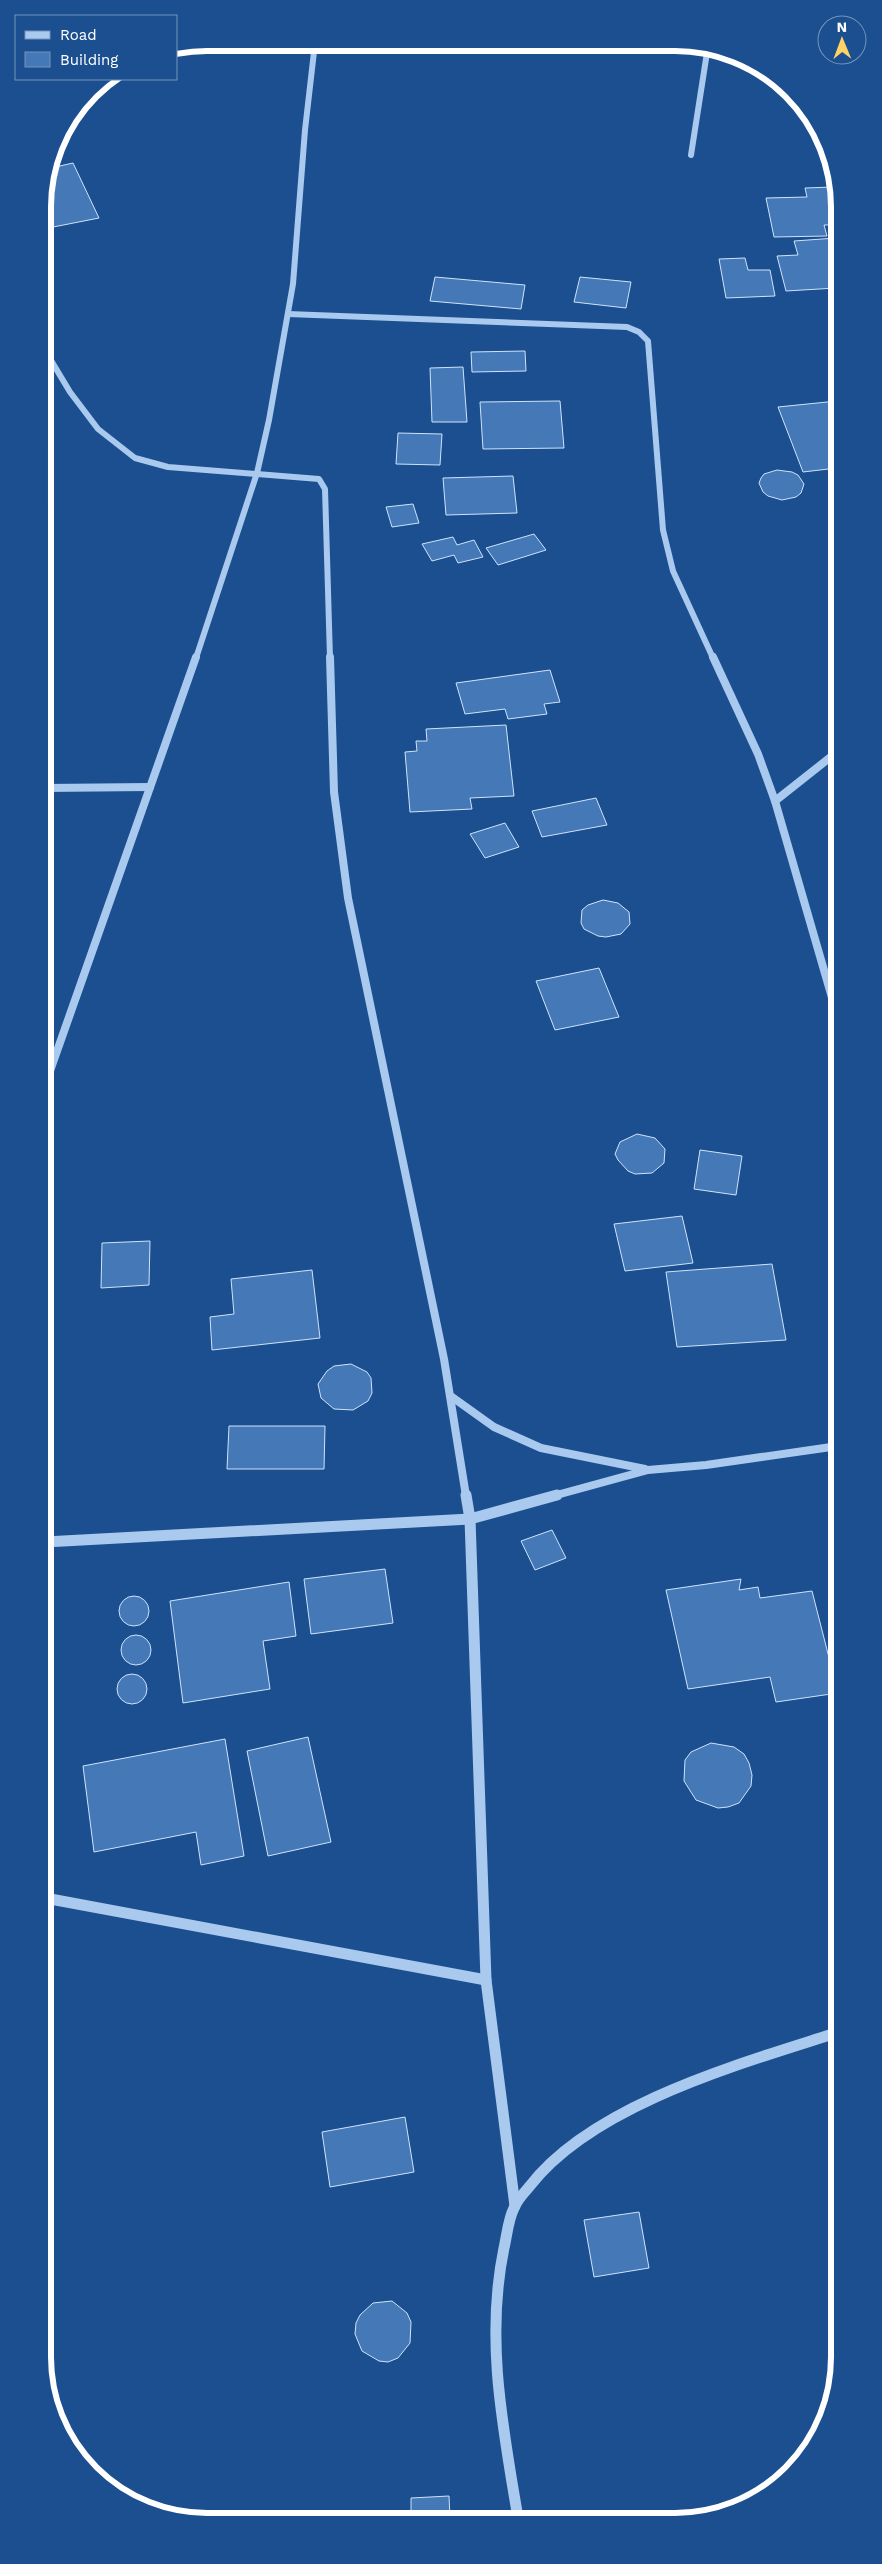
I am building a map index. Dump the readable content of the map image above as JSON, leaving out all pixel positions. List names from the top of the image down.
{
  "legend": ["Road", "Building"],
  "north": "top"
}
